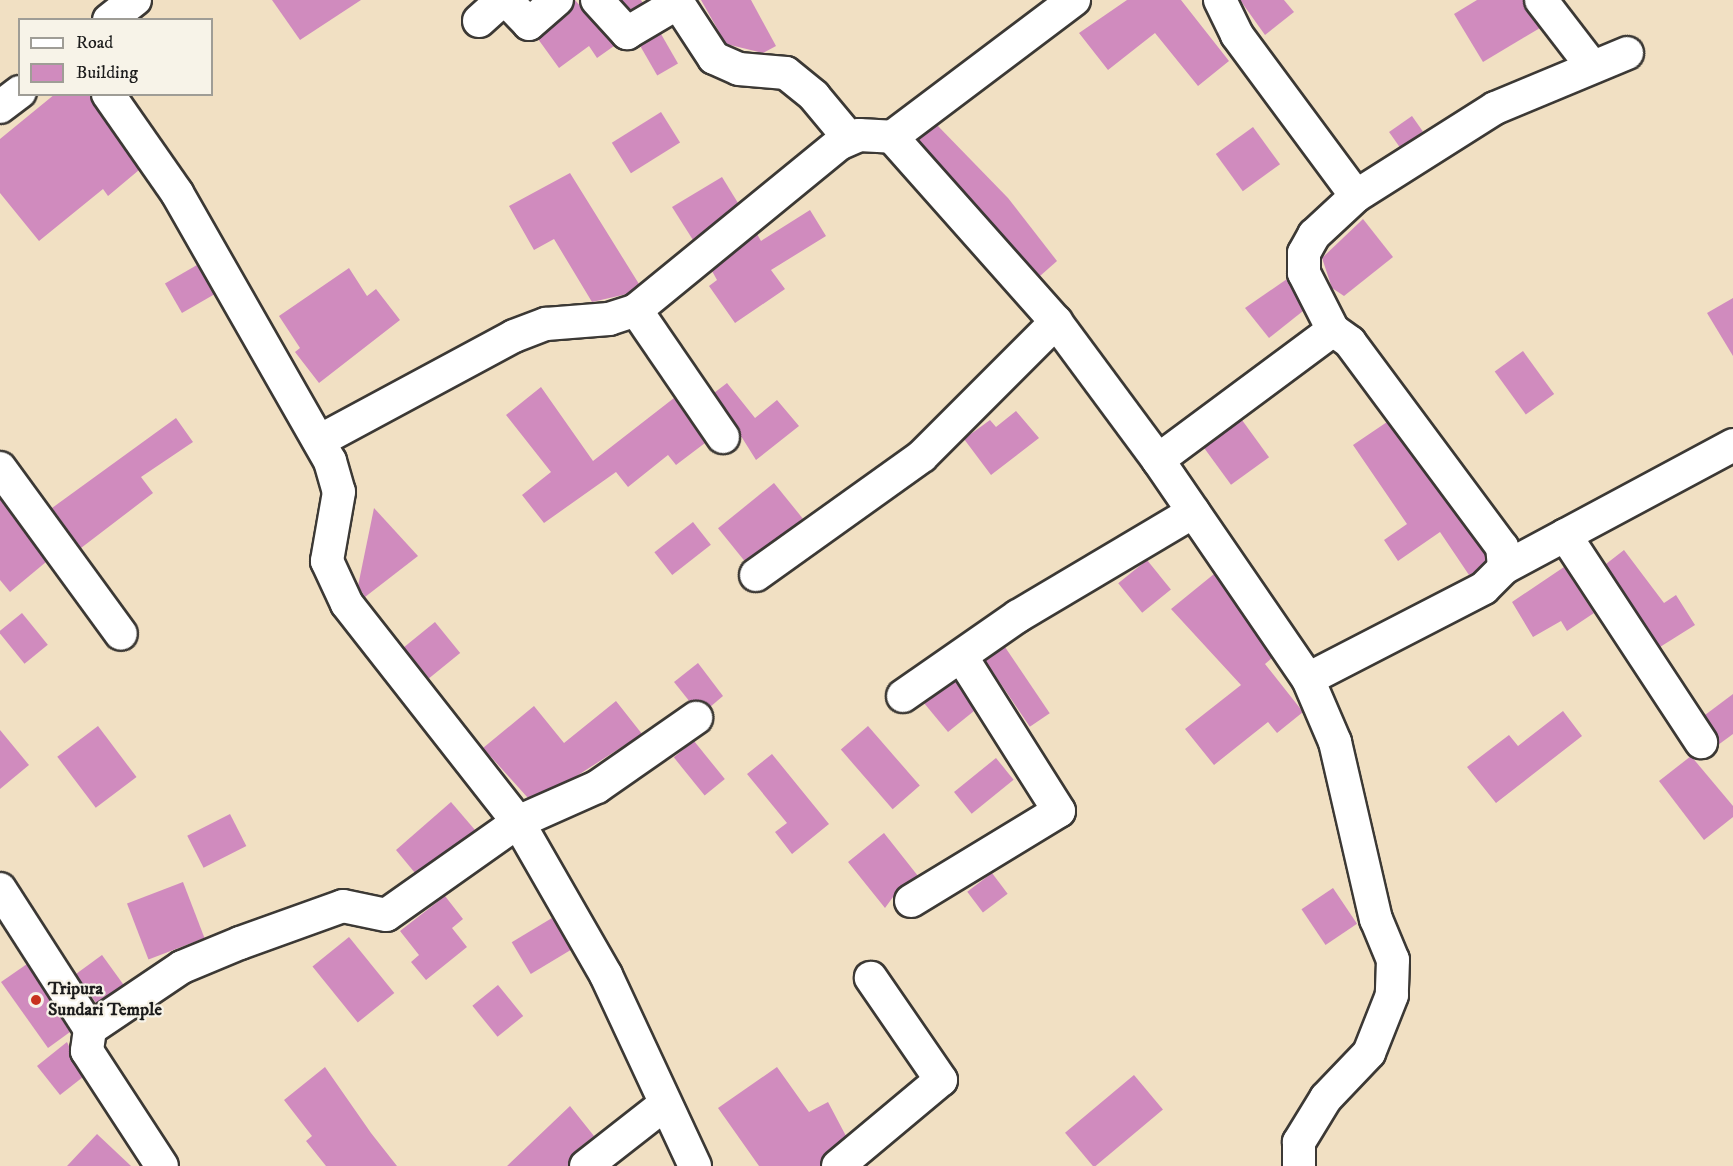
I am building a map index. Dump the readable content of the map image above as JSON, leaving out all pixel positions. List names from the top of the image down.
{
  "places": ["Tripura Sundari Temple"],
  "legend": ["Road", "Building"]
}
